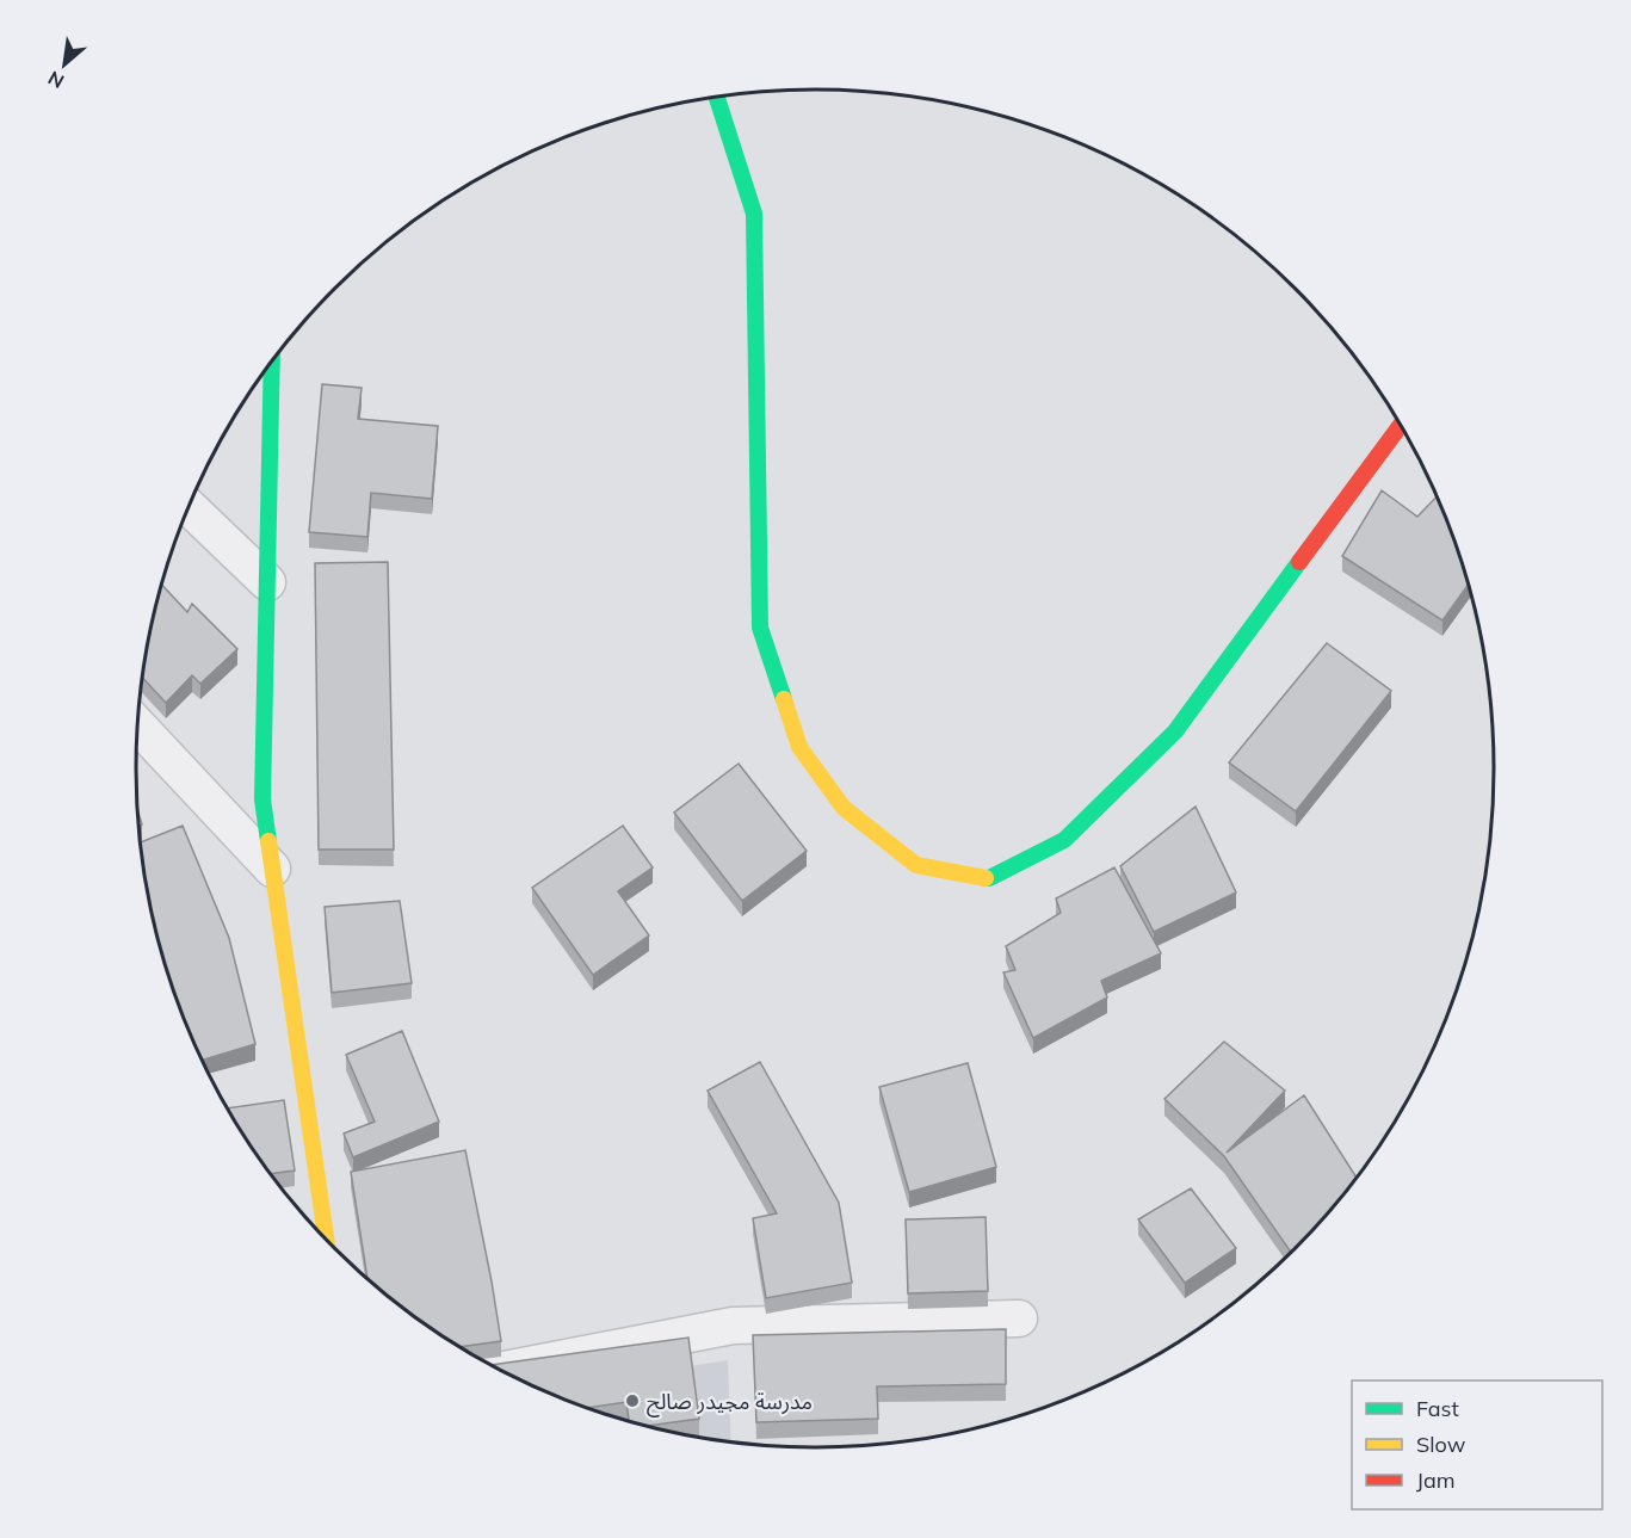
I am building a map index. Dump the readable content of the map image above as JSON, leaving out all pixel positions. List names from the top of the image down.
{
  "places": ["مدرسة مجيدر صالح"],
  "legend": ["Fast", "Slow", "Jam"],
  "north": "bottom left"
}
